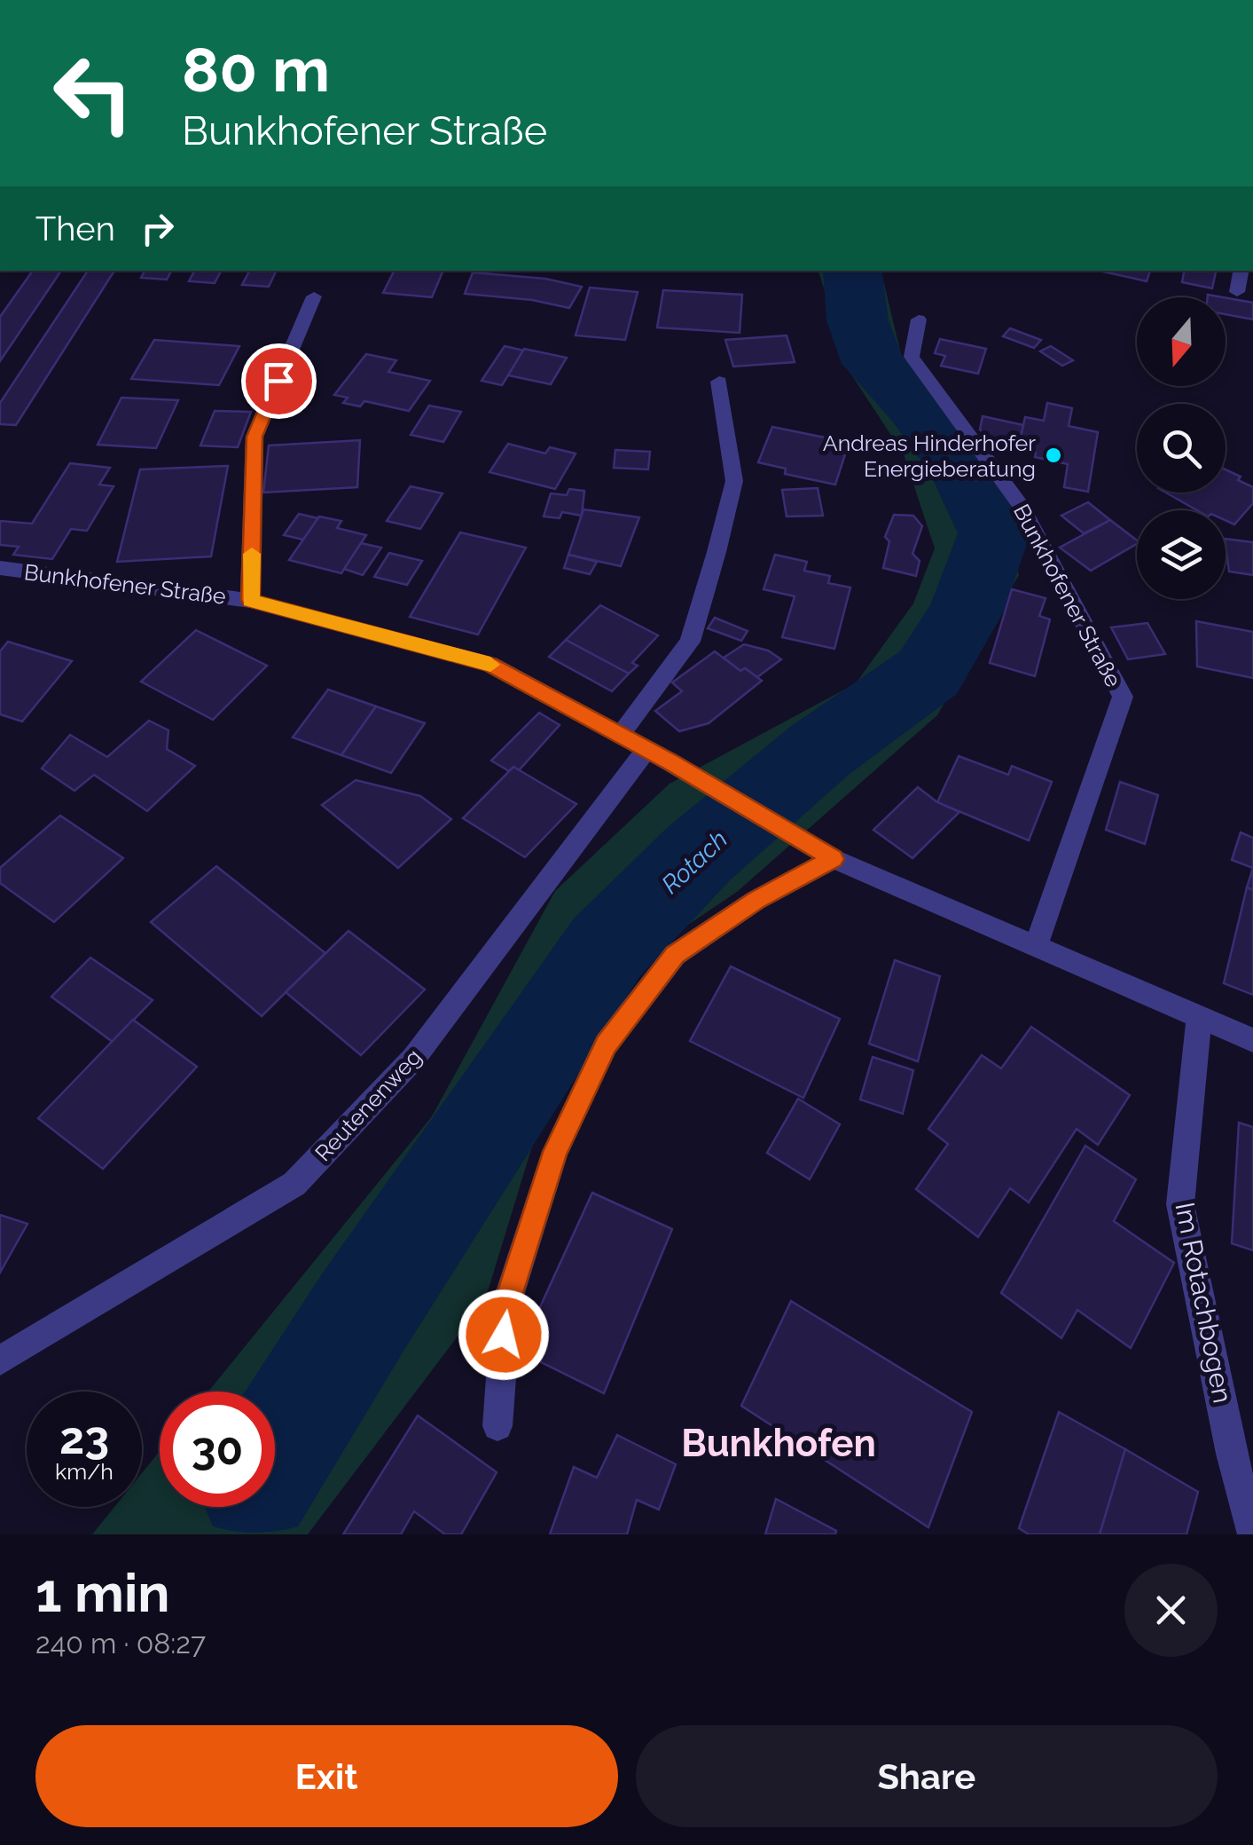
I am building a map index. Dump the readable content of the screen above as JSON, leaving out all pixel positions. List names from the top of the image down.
{
  "streets": {
    "street": ["Bunkhofener Straße", "Reutenenweg", "Im Rotachbogen"]
  },
  "crossings": [
    ["Bunkhofener Straße", "Reutenenweg"],
    ["Bunkhofener Straße", "Im Rotachbogen"]
  ],
  "districts": ["Bunkhofen"],
  "water": ["Rotach"],
  "places": ["Andreas Hinderhofer Energieberatung"],
  "north": "bottom",
  "page": {
    "turn": ["80 m", "Bunkhofener Straße"],
    "then": "Then",
    "speed": "23 km/h",
    "limit": "30",
    "heading": ["1 min", "240 m · 08:27"],
    "buttons": ["Exit", "Share"]
  }
}
